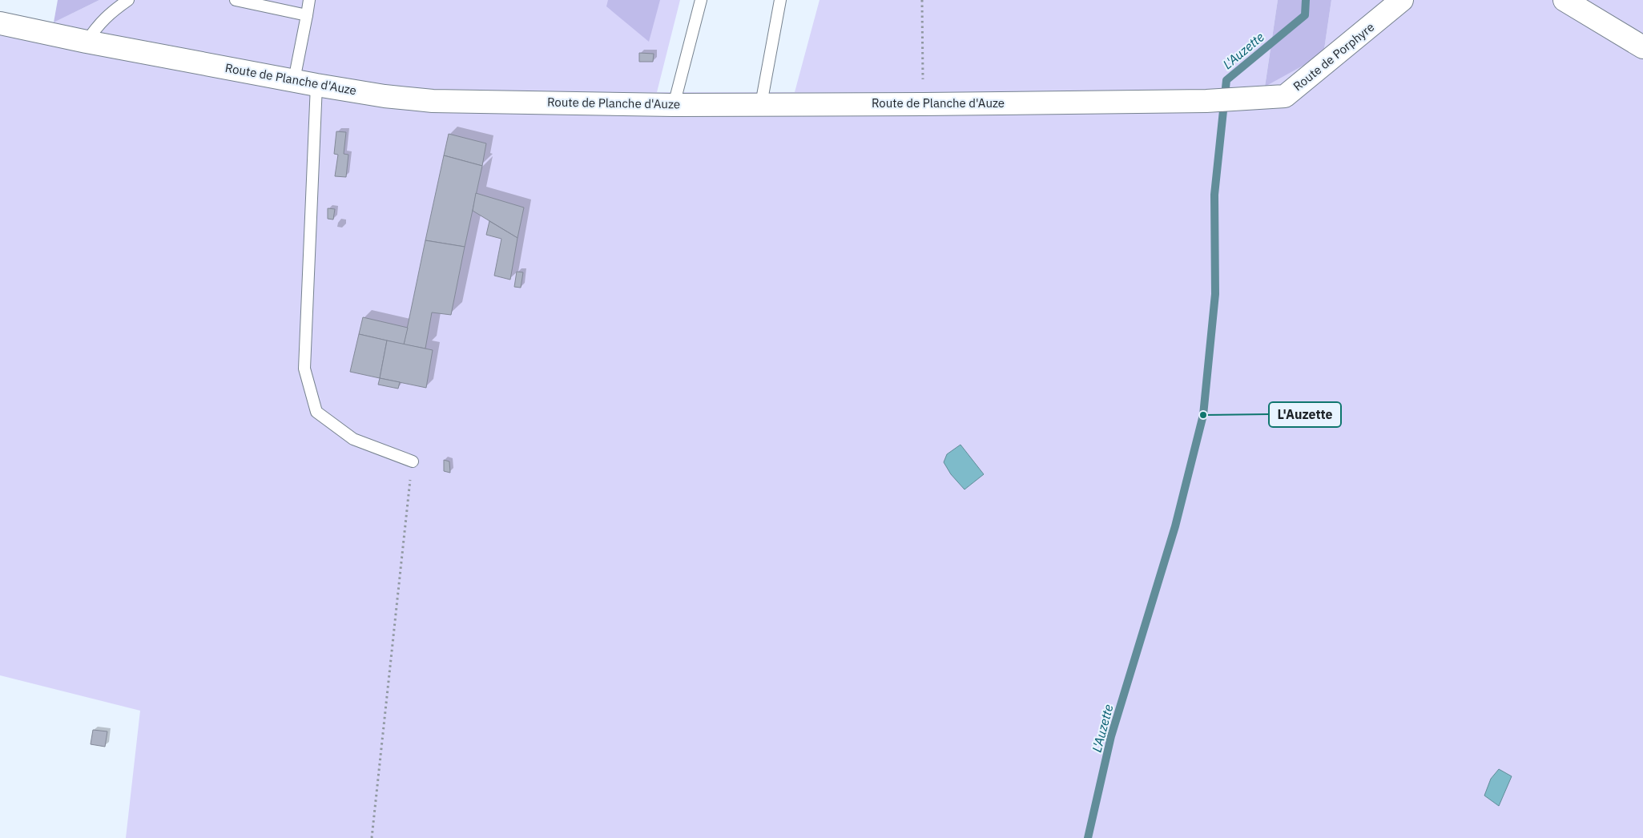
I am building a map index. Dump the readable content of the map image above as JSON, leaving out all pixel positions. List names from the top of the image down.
{
  "streets": {
    "street": ["Route de Porphyre", "Route de Planche d'Auze"]
  },
  "crossings": [
    ["Route de Porphyre", "Route de Planche d'Auze"]
  ],
  "water": ["L'Auzette"],
  "places": ["L'Auzette"]
}
